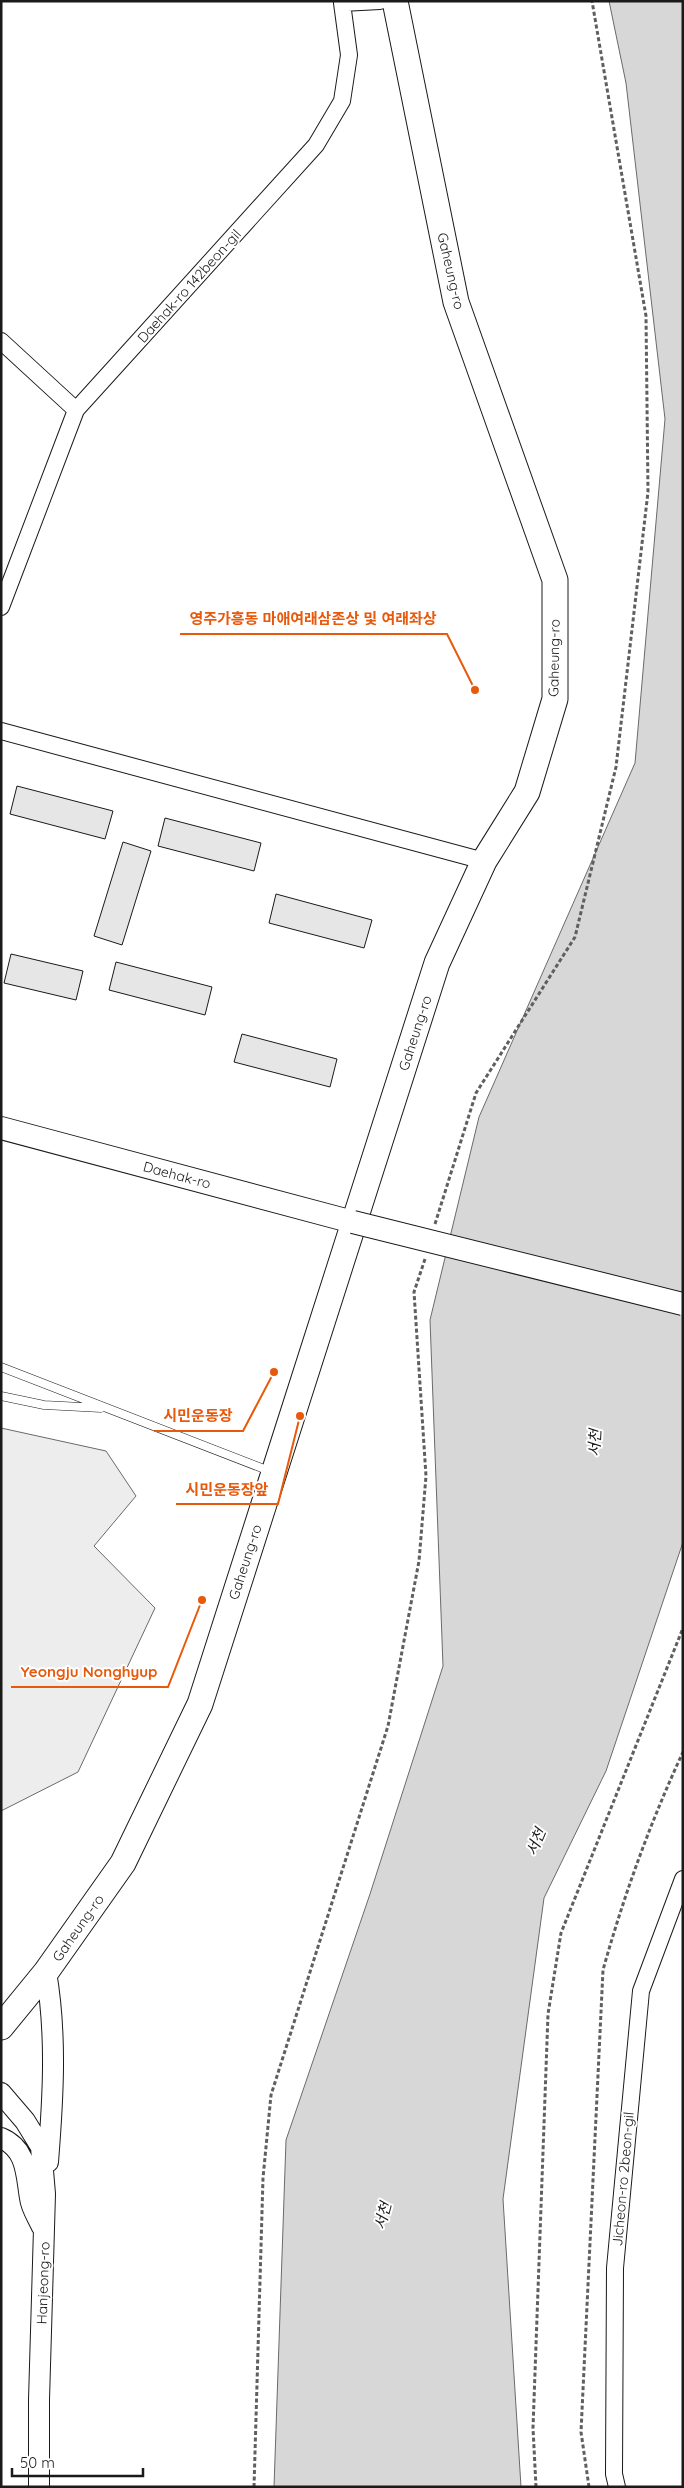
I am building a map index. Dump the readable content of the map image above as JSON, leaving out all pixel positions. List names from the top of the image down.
{
  "streets": {
    "main road": ["Gaheung-ro", "Daehak-ro"],
    "street": ["Daehak-ro 142beon-gil", "Jicheon-ro 2beon-gil", "Hanjeong-ro"]
  },
  "crossings": [
    ["Gaheung-ro", "Daehak-ro"]
  ],
  "water": ["서천"],
  "places": [
    "영주가흥동 마애여래삼존상 및 여래좌상",
    "시민운동장",
    "시민운동장앞",
    "Yeongju Nonghyup"
  ],
  "scale_bar": "50 m"
}
